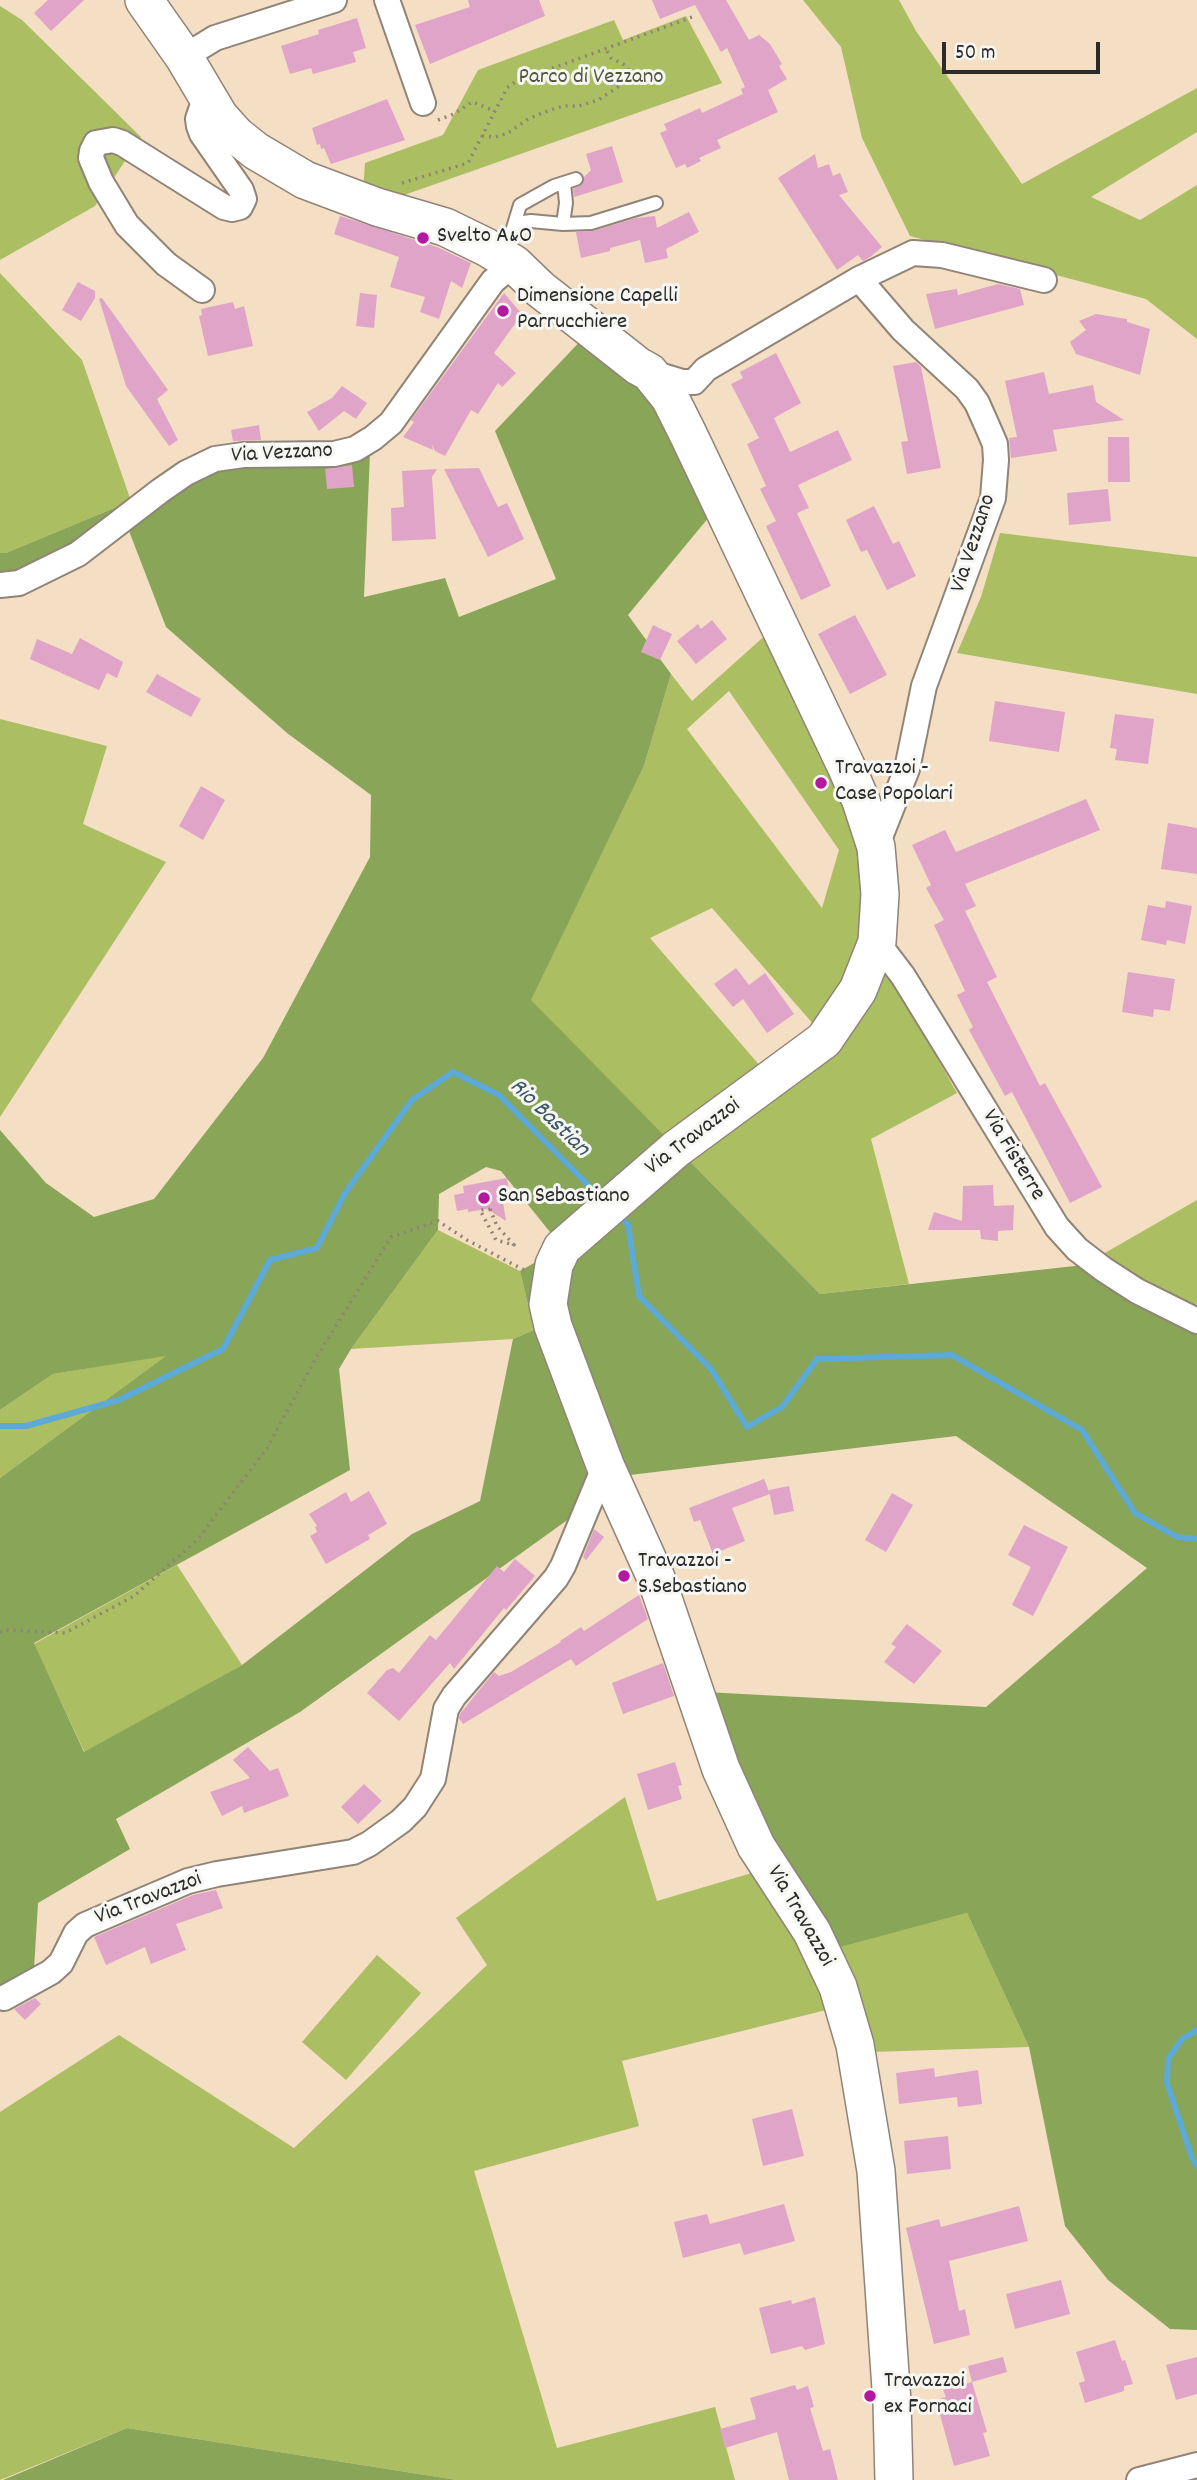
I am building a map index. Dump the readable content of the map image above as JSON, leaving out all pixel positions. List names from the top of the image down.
{
  "streets": {
    "street": ["Via Vezzano", "Via Travazzoi", "Via Fisterre"]
  },
  "crossings": [
    ["Via Vezzano", "Via Travazzoi"],
    ["Via Vezzano", "Via Fisterre"],
    ["Via Travazzoi", "Via Fisterre"]
  ],
  "water": ["Rio Bastian"],
  "parks": ["Parco di Vezzano"],
  "places": [
    "Svelto A&O",
    "Dimensione Capelli Parrucchiere",
    "Travazzoi - Case Popolari",
    "San Sebastiano",
    "Travazzoi - S.Sebastiano",
    "Travazzoi ex Fornaci"
  ],
  "scale_bar": "50 m"
}
